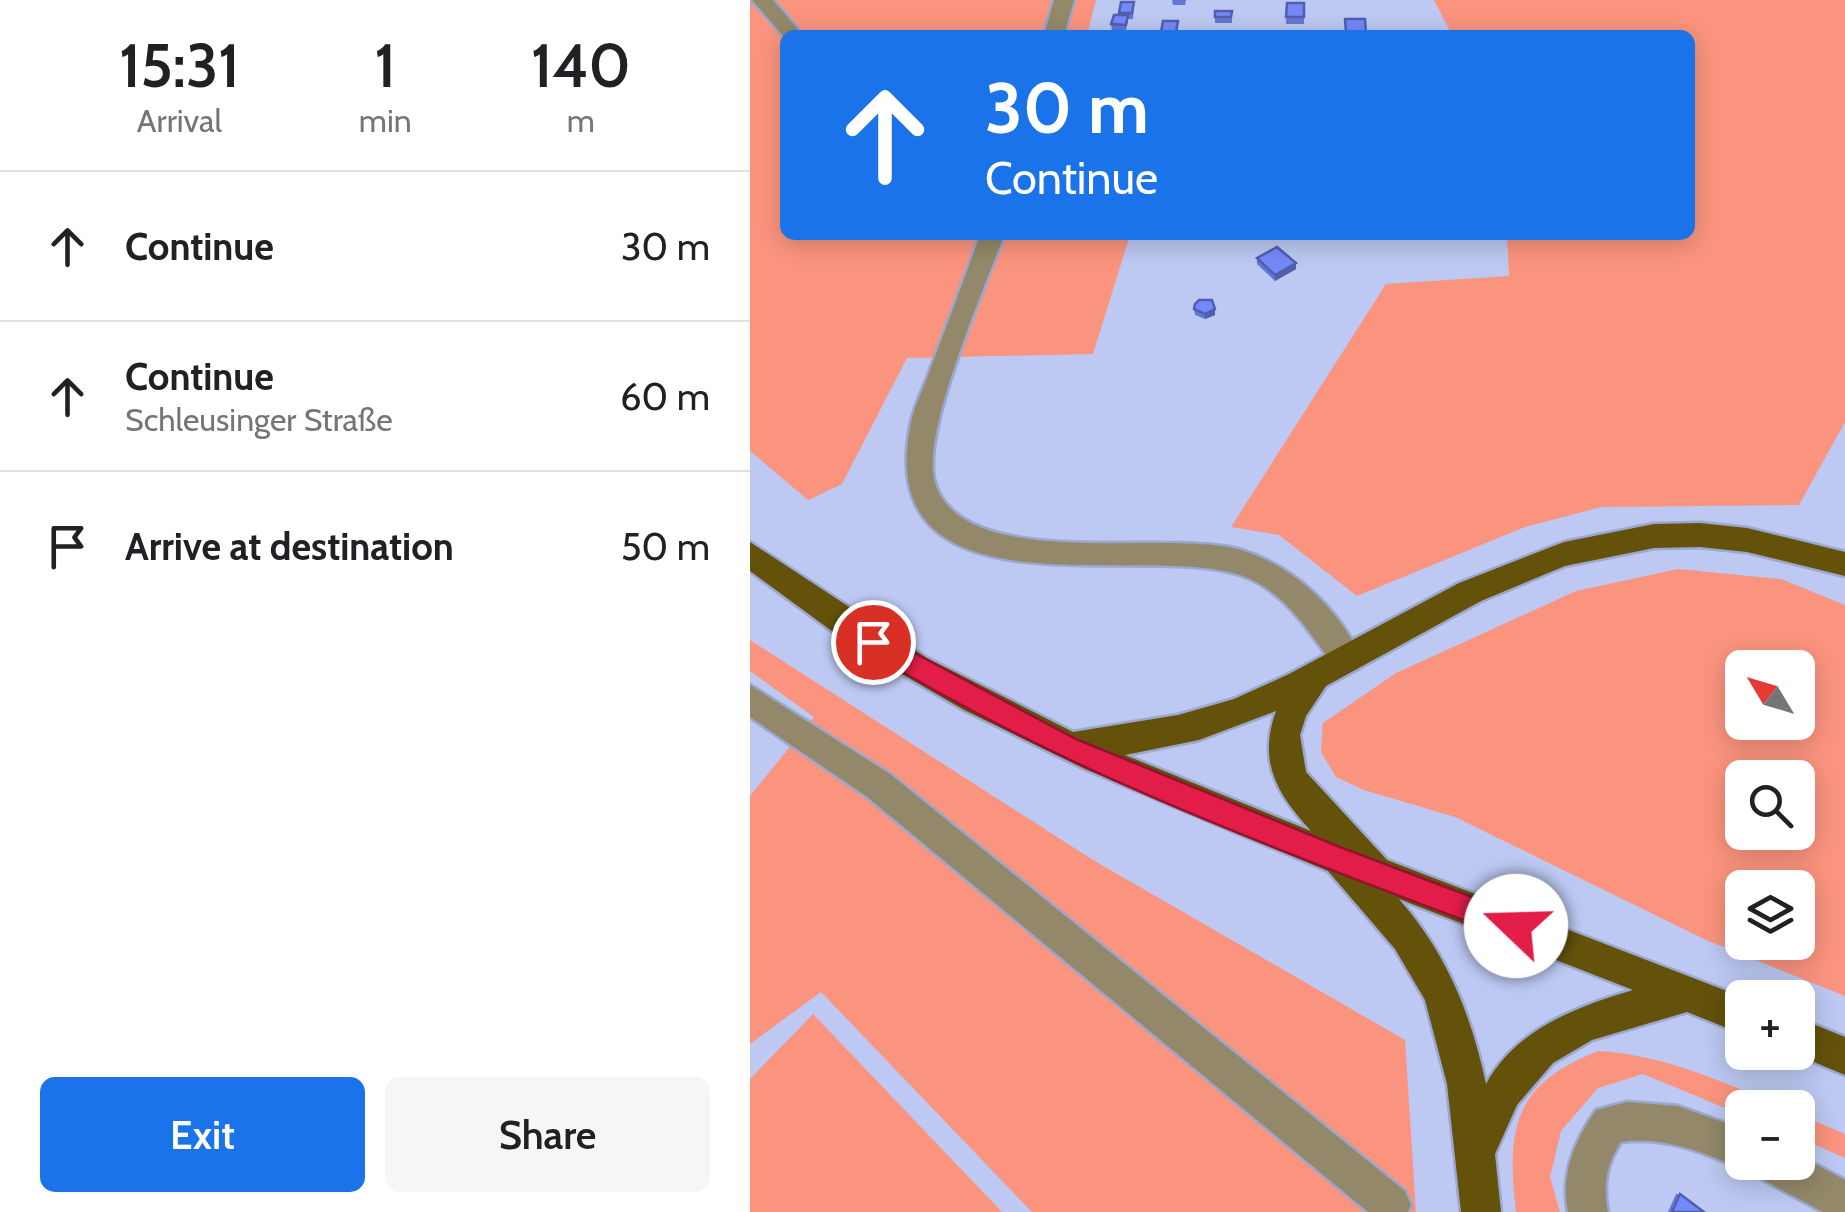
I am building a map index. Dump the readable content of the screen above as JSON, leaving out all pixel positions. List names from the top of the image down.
{
  "north": "top left",
  "page": {
    "eta": [
      "15:31",
      "Arrival",
      "1",
      "min",
      "140",
      "m"
    ],
    "turn": ["30 m", "Continue"],
    "list": [
      {
        "name": "Continue",
        "value": "30 m"
      },
      {
        "name": "Continue",
        "note": "Schleusinger Straße",
        "value": "60 m"
      },
      {
        "name": "Arrive at destination",
        "value": "50 m"
      }
    ],
    "map_buttons": ["+", "−"],
    "buttons": ["Exit", "Share"]
  }
}
